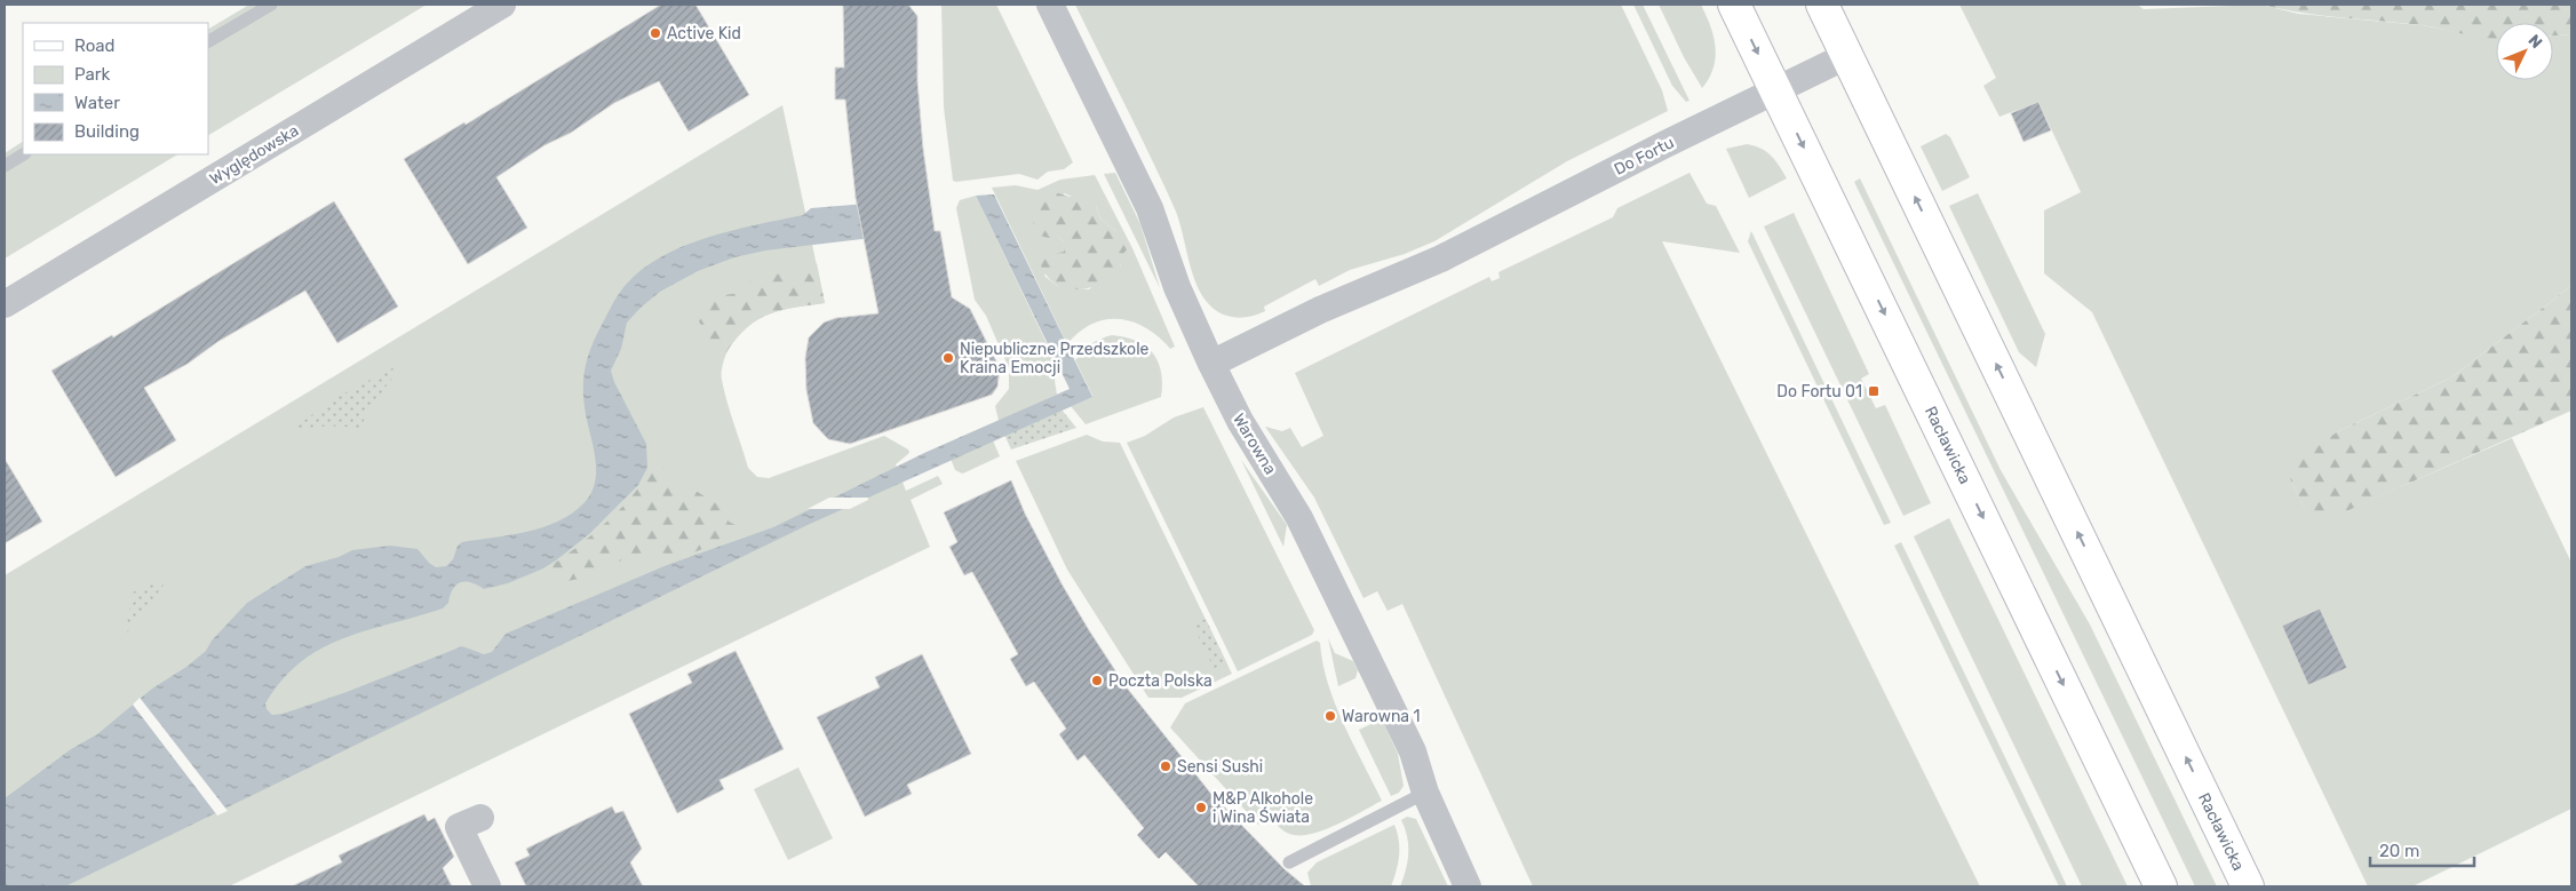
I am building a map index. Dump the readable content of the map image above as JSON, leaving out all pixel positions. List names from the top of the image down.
{
  "streets": {
    "main road": ["Racławicka"],
    "street": ["Wyględowska", "Do Fortu", "Warowna"]
  },
  "crossings": [
    ["Do Fortu", "Warowna"],
    ["Do Fortu", "Racławicka"]
  ],
  "places": {
    "other": [
      "Active Kid",
      "Niepubliczne Przedszkole Kraina Emocji",
      "Poczta Polska",
      "Warowna 1",
      "Sensi Sushi",
      "M&P Alkohole i Wina Świata"
    ],
    "transit": ["Do Fortu 01"]
  },
  "legend": [
    "Road",
    "Park",
    "Water",
    "Building"
  ],
  "scale_bar": "20 m",
  "north": "top right"
}
